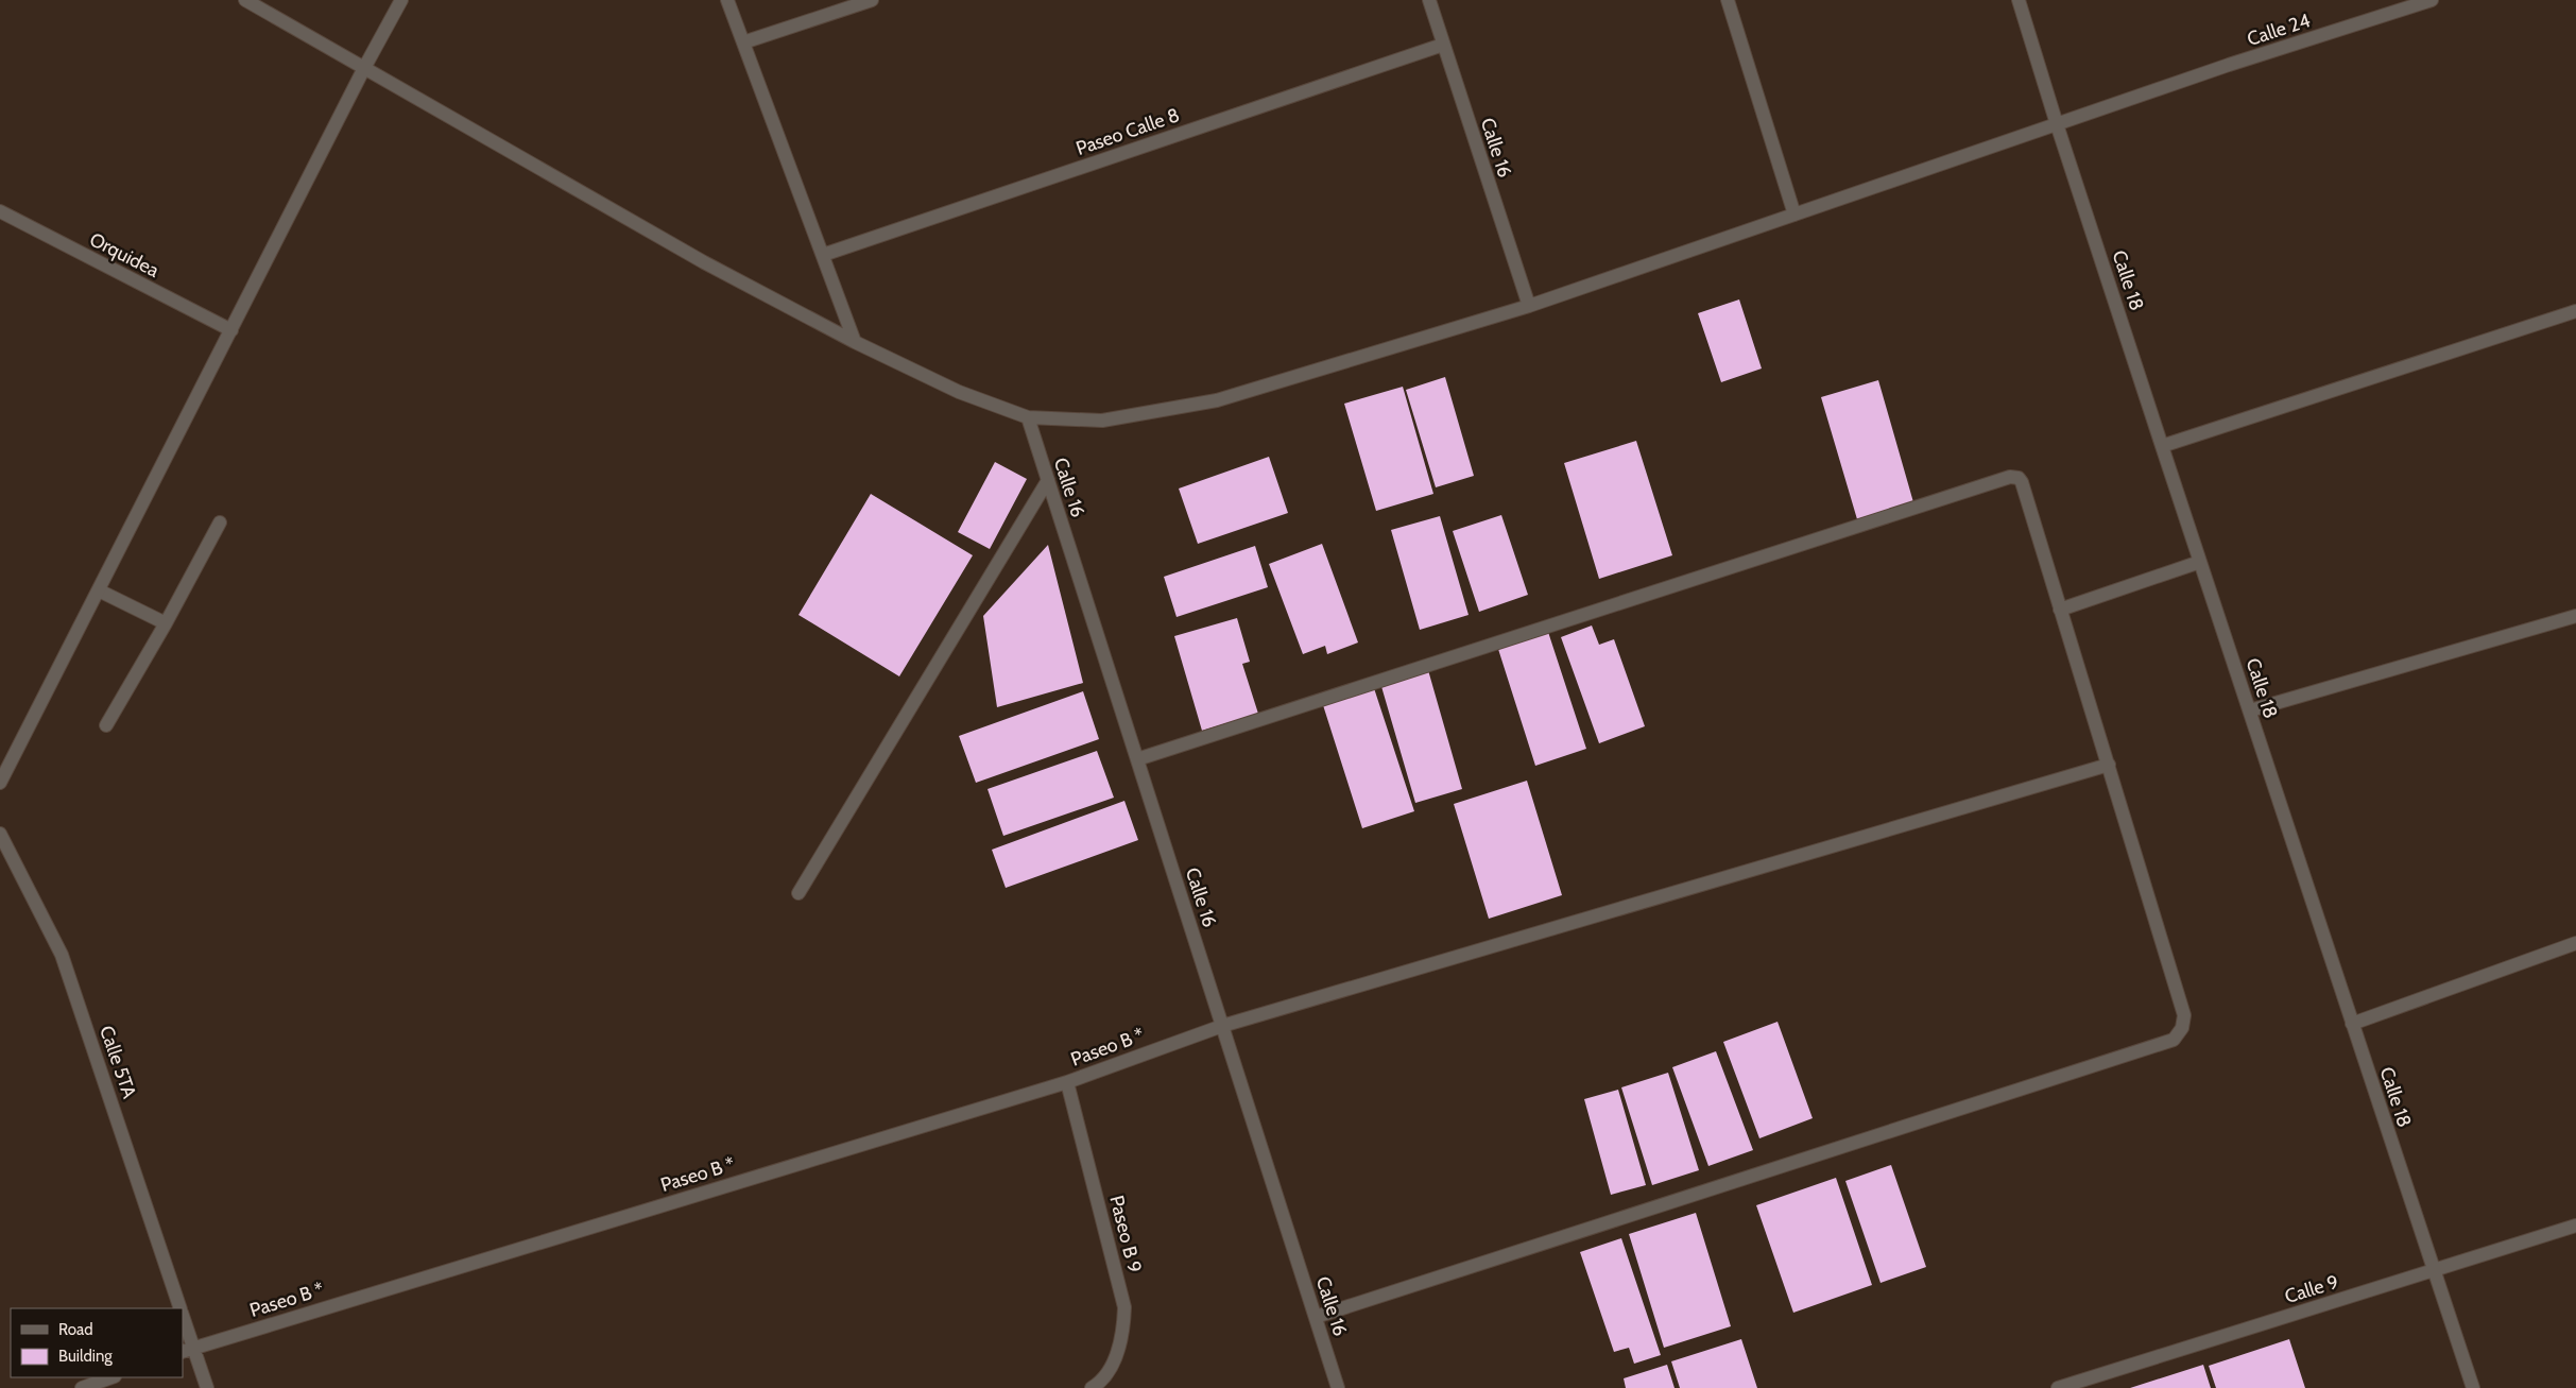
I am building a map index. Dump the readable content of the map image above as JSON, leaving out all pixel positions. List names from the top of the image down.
{
  "streets": {
    "street": [
      "Calle 24",
      "Paseo Calle 8",
      "Calle 16",
      "Orquidea",
      "Calle 18",
      "Paseo B *",
      "Calle 5TA",
      "Paseo B 9",
      "Calle 9"
    ]
  },
  "crossings": [
    ["Calle 24", "Calle 16"],
    ["Calle 24", "Calle 18"],
    ["Paseo Calle 8", "Calle 16"],
    ["Calle 16", "Paseo B *"],
    ["Calle 18", "Calle 9"],
    ["Paseo B *", "Calle 5TA"],
    ["Paseo B *", "Paseo B 9"]
  ],
  "legend": ["Road", "Building"]
}
